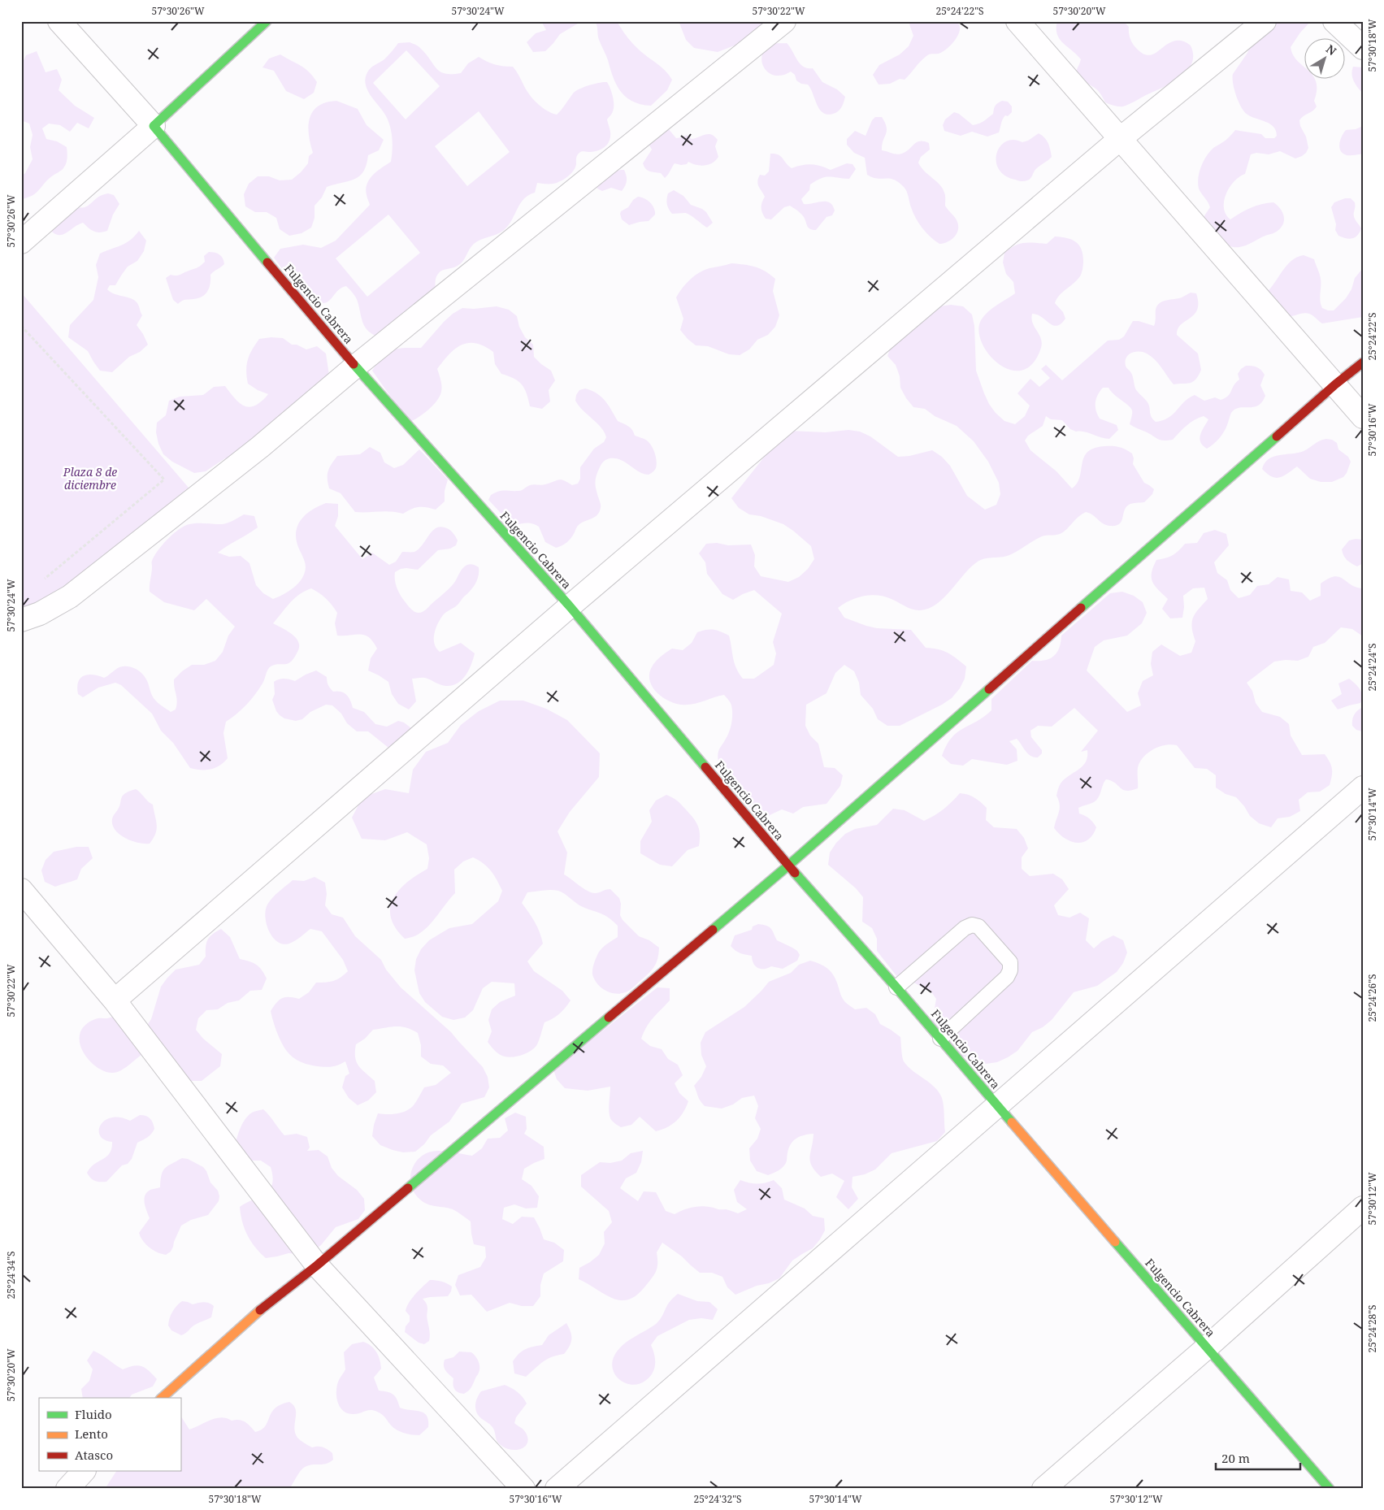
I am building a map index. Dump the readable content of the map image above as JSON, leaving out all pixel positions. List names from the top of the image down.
{
  "streets": {
    "main road": ["Fulgencio Cabrera"]
  },
  "parks": ["Plaza 8 de diciembre"],
  "legend": ["Fluido", "Lento", "Atasco"],
  "scale_bar": "20 m",
  "north": "top right",
  "coordinates": [
    "57°30'26\"W",
    "57°30'24\"W",
    "57°30'22\"W",
    "25°24'22\"S",
    "57°30'20\"W",
    "57°30'18\"W",
    "57°30'16\"W",
    "25°24'24\"S",
    "57°30'14\"W",
    "25°24'26\"S",
    "57°30'12\"W",
    "25°24'34\"S",
    "25°24'28\"S",
    "25°24'32\"S"
  ]
}
